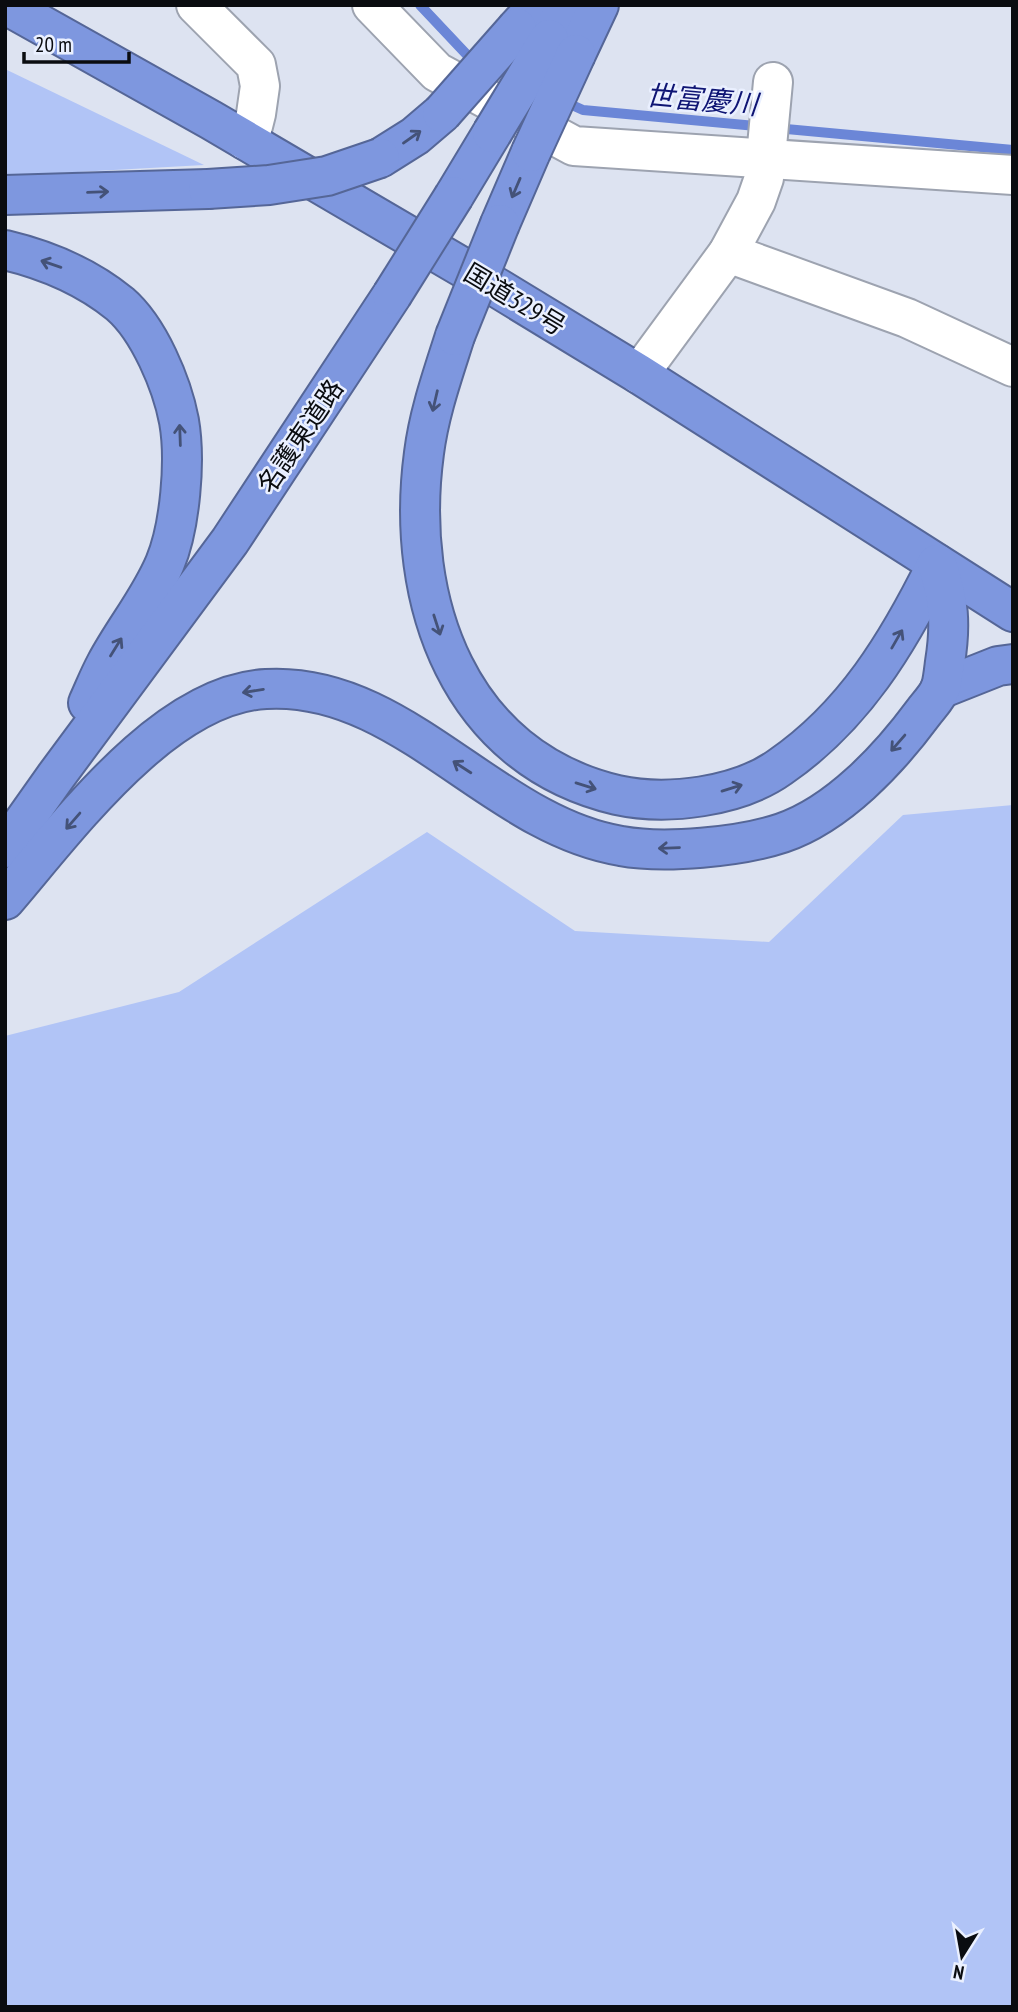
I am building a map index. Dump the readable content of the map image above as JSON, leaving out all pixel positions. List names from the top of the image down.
{
  "streets": {
    "highway": ["国道329号", "名護東道路"]
  },
  "water": ["世富慶川"],
  "scale_bar": "20 m",
  "north": "bottom"
}
